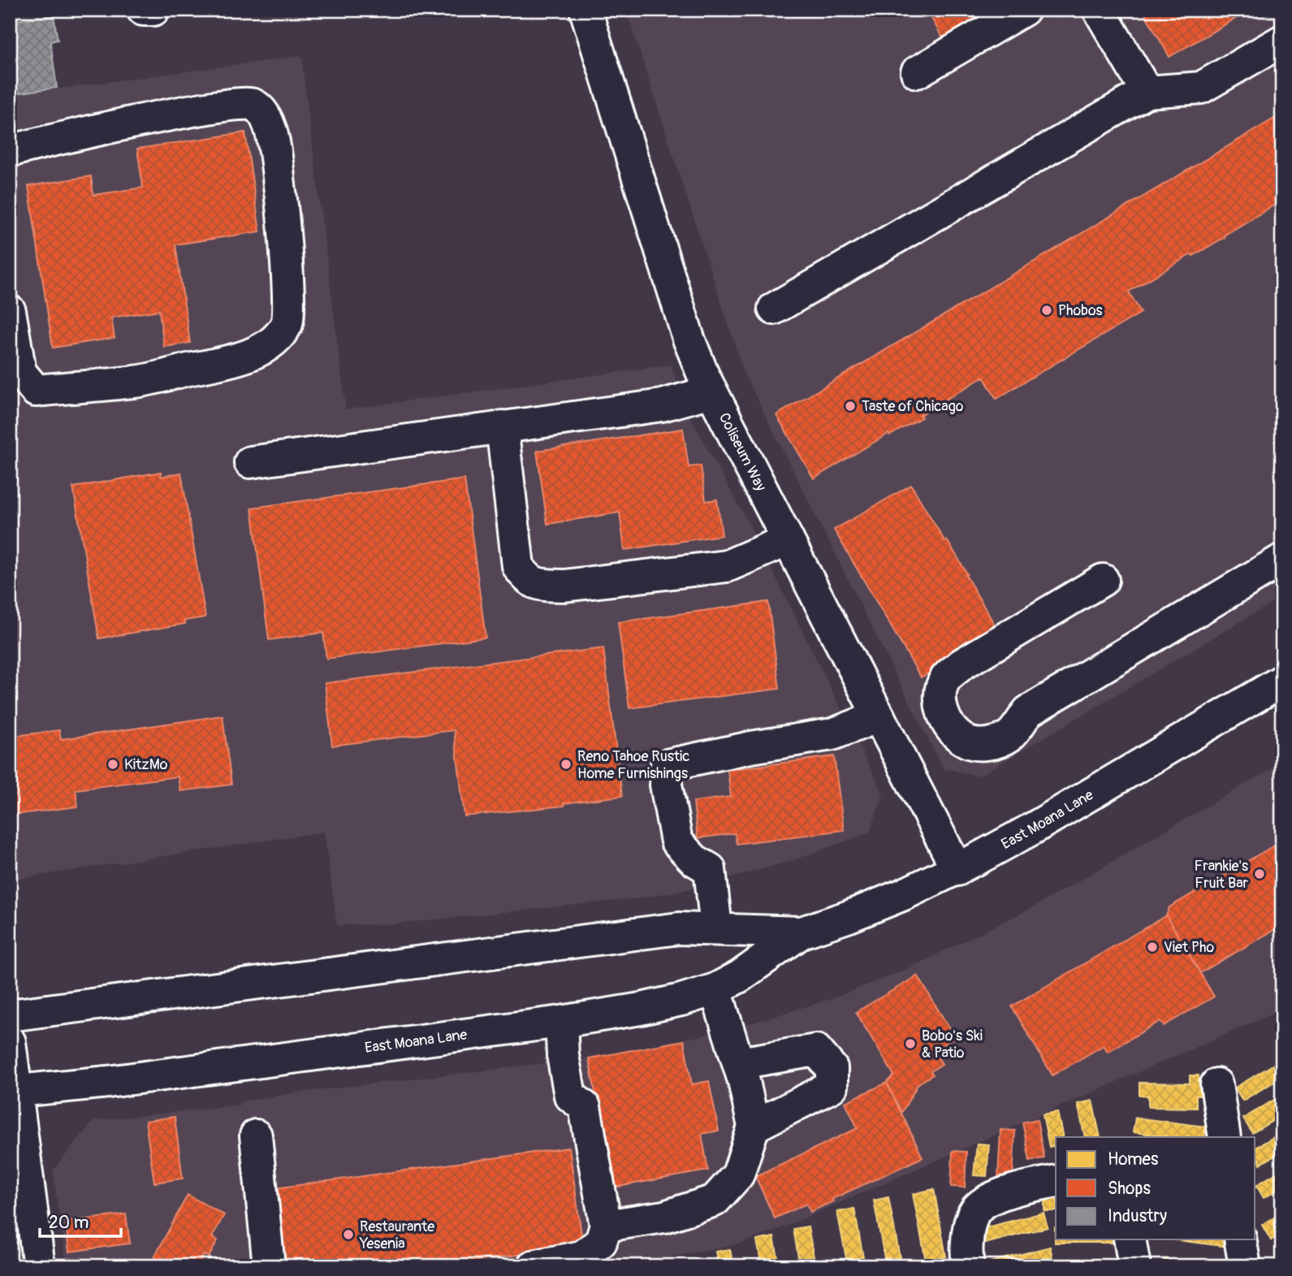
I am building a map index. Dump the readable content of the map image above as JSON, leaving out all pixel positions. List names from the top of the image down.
{
  "streets": {
    "main road": ["Coliseum Way", "East Moana Lane"]
  },
  "crossings": [
    ["Coliseum Way", "East Moana Lane"]
  ],
  "places": [
    "Phobos",
    "Taste of Chicago",
    "KitzMo",
    "Reno Tahoe Rustic Home Furnishings",
    "Frankie's Fruit Bar",
    "Viet Pho",
    "Bobo's Ski & Patio",
    "Restaurante Yesenia"
  ],
  "legend": ["Homes", "Shops", "Industry"],
  "scale_bar": "20 m"
}
